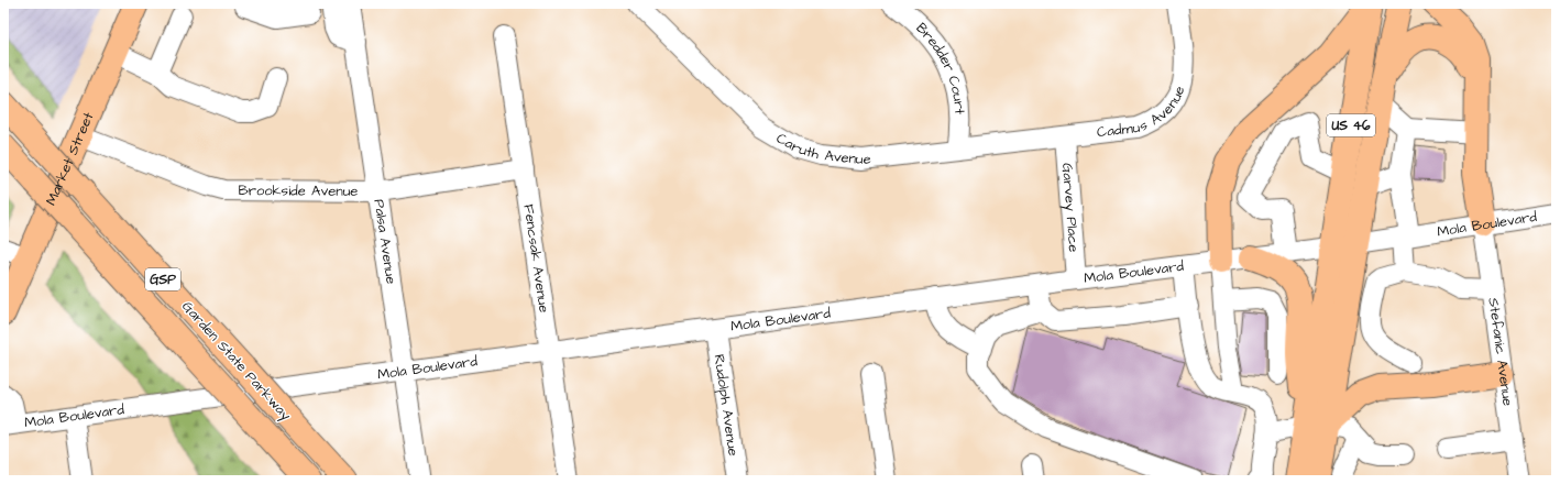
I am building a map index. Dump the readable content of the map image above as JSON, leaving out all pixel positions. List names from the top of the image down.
{
  "streets": {
    "main road": [
      "US 46",
      "Market Street",
      "GSP",
      "Garden State Parkway"
    ],
    "street": [
      "Bredder Court",
      "Cadmus Avenue",
      "Caruth Avenue",
      "Brookside Avenue",
      "Garvey Place",
      "Mola Boulevard",
      "Palsa Avenue",
      "Fencsak Avenue",
      "Stefanic Avenue",
      "Rudolph Avenue"
    ]
  },
  "crossings": [
    ["Bredder Court", "Caruth Avenue"],
    ["Cadmus Avenue", "Caruth Avenue"],
    ["Cadmus Avenue", "Garvey Place"],
    ["US 46", "Mola Boulevard"],
    ["Caruth Avenue", "Garvey Place"],
    ["Market Street", "Brookside Avenue"],
    ["Brookside Avenue", "Palsa Avenue"],
    ["Brookside Avenue", "Fencsak Avenue"],
    ["Garvey Place", "Mola Boulevard"],
    ["Mola Boulevard", "Palsa Avenue"],
    ["Mola Boulevard", "Fencsak Avenue"],
    ["Mola Boulevard", "Stefanic Avenue"],
    ["Mola Boulevard", "Rudolph Avenue"]
  ]
}
